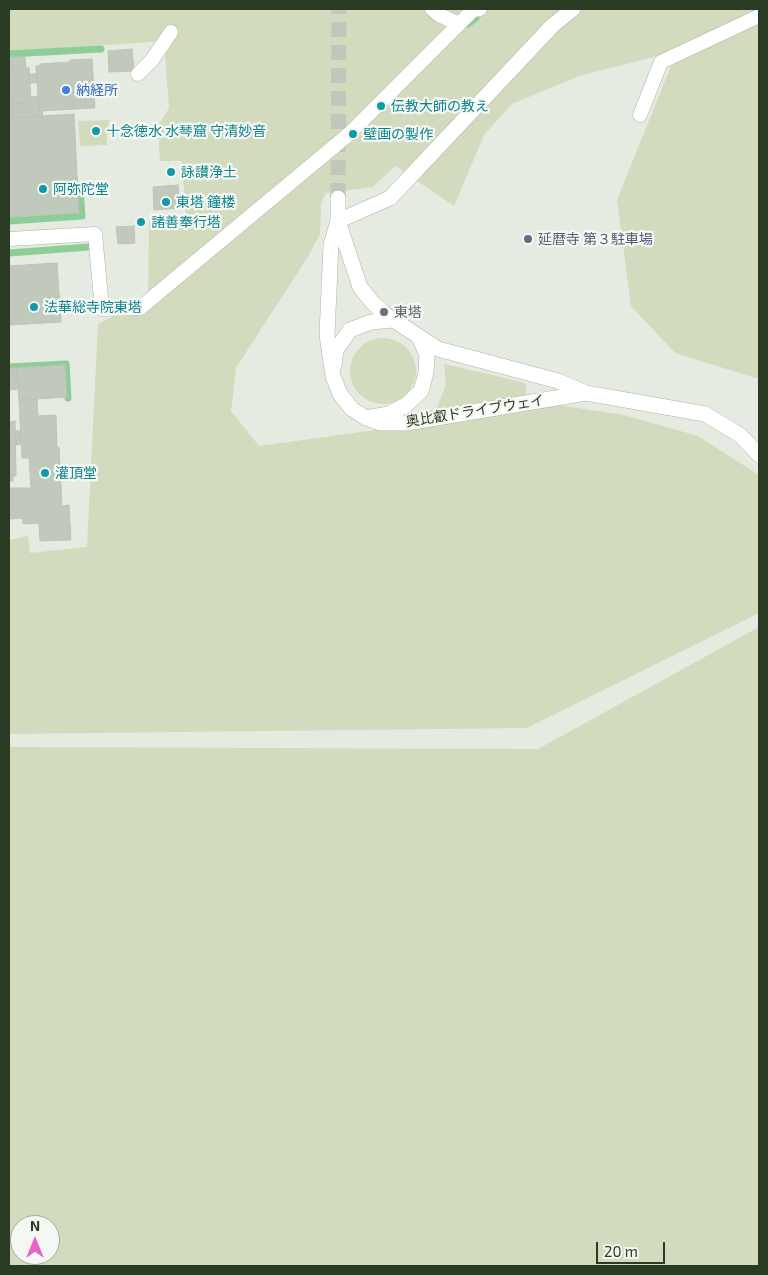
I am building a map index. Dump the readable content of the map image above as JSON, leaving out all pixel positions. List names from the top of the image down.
{
  "streets": {
    "street": ["奥比叡ドライブウェイ"]
  },
  "places": [
    "納経所",
    "伝教大師の教え",
    "十念徳水 水琴窟 守清妙音",
    "壁画の製作",
    "詠讃浄土",
    "阿弥陀堂",
    "東塔 鐘楼",
    "諸善奉行塔",
    "延暦寺 第３駐車場",
    "法華総寺院東塔",
    "東塔",
    "灌頂堂"
  ],
  "scale_bar": "20 m",
  "north": "top"
}
